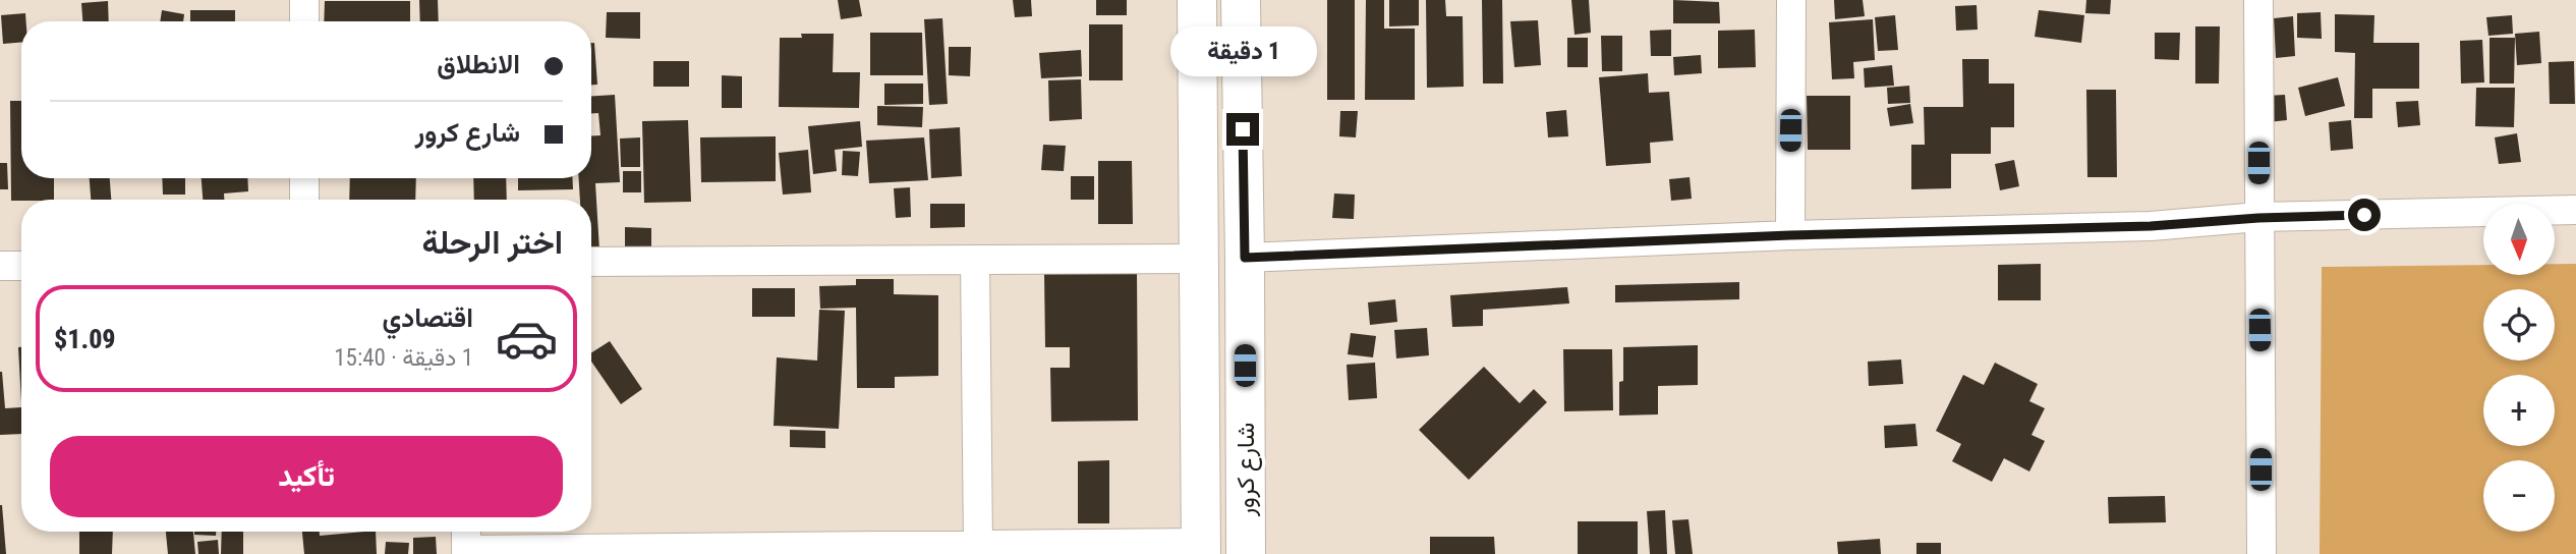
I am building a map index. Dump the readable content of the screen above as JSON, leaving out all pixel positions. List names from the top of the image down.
{
  "streets": {
    "main road": ["شارع كرور"]
  },
  "north": "bottom",
  "page": {
    "banner": ["الانطلاق", "شارع كرور"],
    "bubble": "1 دقيقة",
    "heading": "اختر الرحلة",
    "map_buttons": ["+", "−"],
    "list": [
      {
        "name": "اقتصادي",
        "note": "1 دقيقة · 15:40",
        "value": "$1.09"
      }
    ],
    "buttons": "تأكيد"
  }
}
